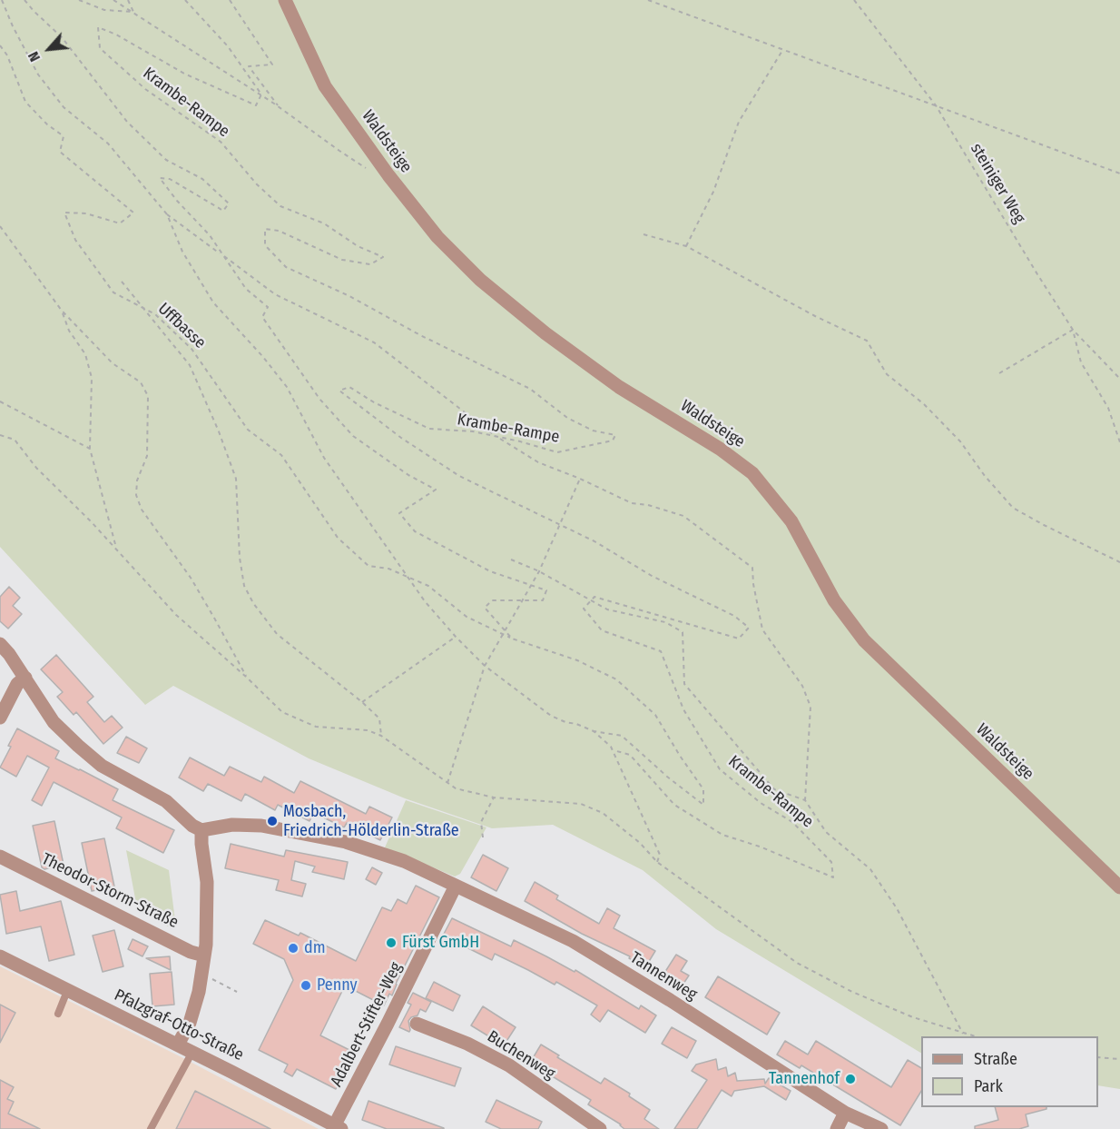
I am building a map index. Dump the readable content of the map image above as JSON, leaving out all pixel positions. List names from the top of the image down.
{
  "streets": {
    "street": [
      "Waldsteige",
      "Theodor-Storm-Straße",
      "Tannenweg",
      "Adalbert-Stifter-Weg",
      "Pfalzgraf-Otto-Straße",
      "Buchenweg"
    ],
    "path": ["Krambe-Rampe", "steiniger Weg", "Uffbasse"]
  },
  "crossings": [
    ["Tannenweg", "Adalbert-Stifter-Weg"],
    ["Adalbert-Stifter-Weg", "Pfalzgraf-Otto-Straße"]
  ],
  "places": [
    "Mosbach, Friedrich-Hölderlin-Straße",
    "Fürst GmbH",
    "dm",
    "Penny",
    "Tannenhof"
  ],
  "legend": ["Straße", "Park"],
  "north": "bottom left"
}
